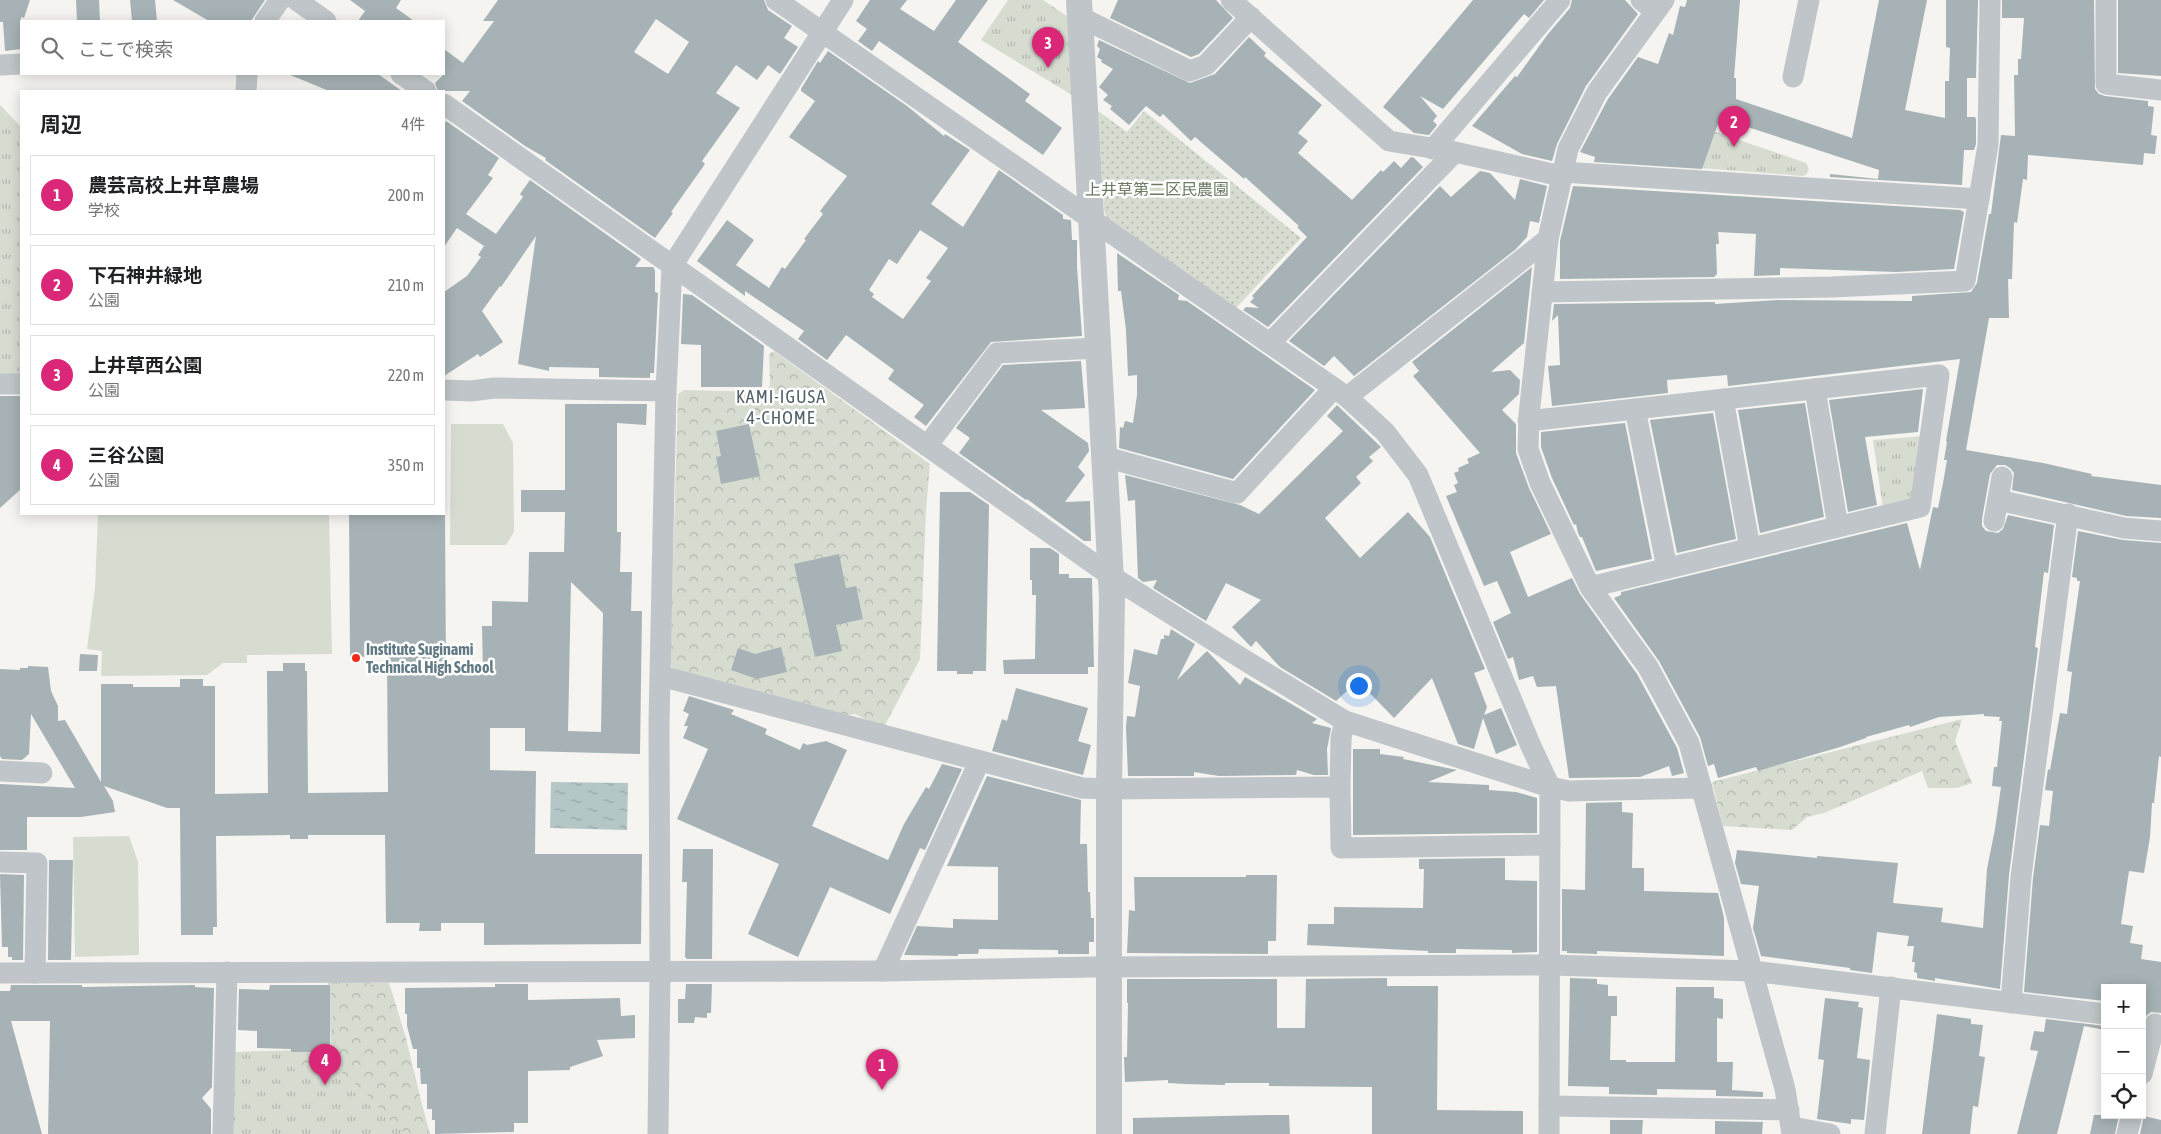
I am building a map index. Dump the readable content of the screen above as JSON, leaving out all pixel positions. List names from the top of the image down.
{
  "districts": ["KAMI-IGUSA 4-CHOME"],
  "parks": ["上井草第二区民農園"],
  "places": ["Institute Suginami Technical High School"],
  "page": {
    "search": "ここで検索",
    "pins": [
      "3",
      "2",
      "4",
      "1"
    ],
    "heading": ["周辺", "4件"],
    "list": [
      {
        "mark": "1",
        "name": "農芸高校上井草農場",
        "note": "学校",
        "value": "200 m"
      },
      {
        "mark": "2",
        "name": "下石神井緑地",
        "note": "公園",
        "value": "210 m"
      },
      {
        "mark": "3",
        "name": "上井草西公園",
        "note": "公園",
        "value": "220 m"
      },
      {
        "mark": "4",
        "name": "三谷公園",
        "note": "公園",
        "value": "350 m"
      }
    ],
    "map_buttons": ["+", "−"]
  }
}
